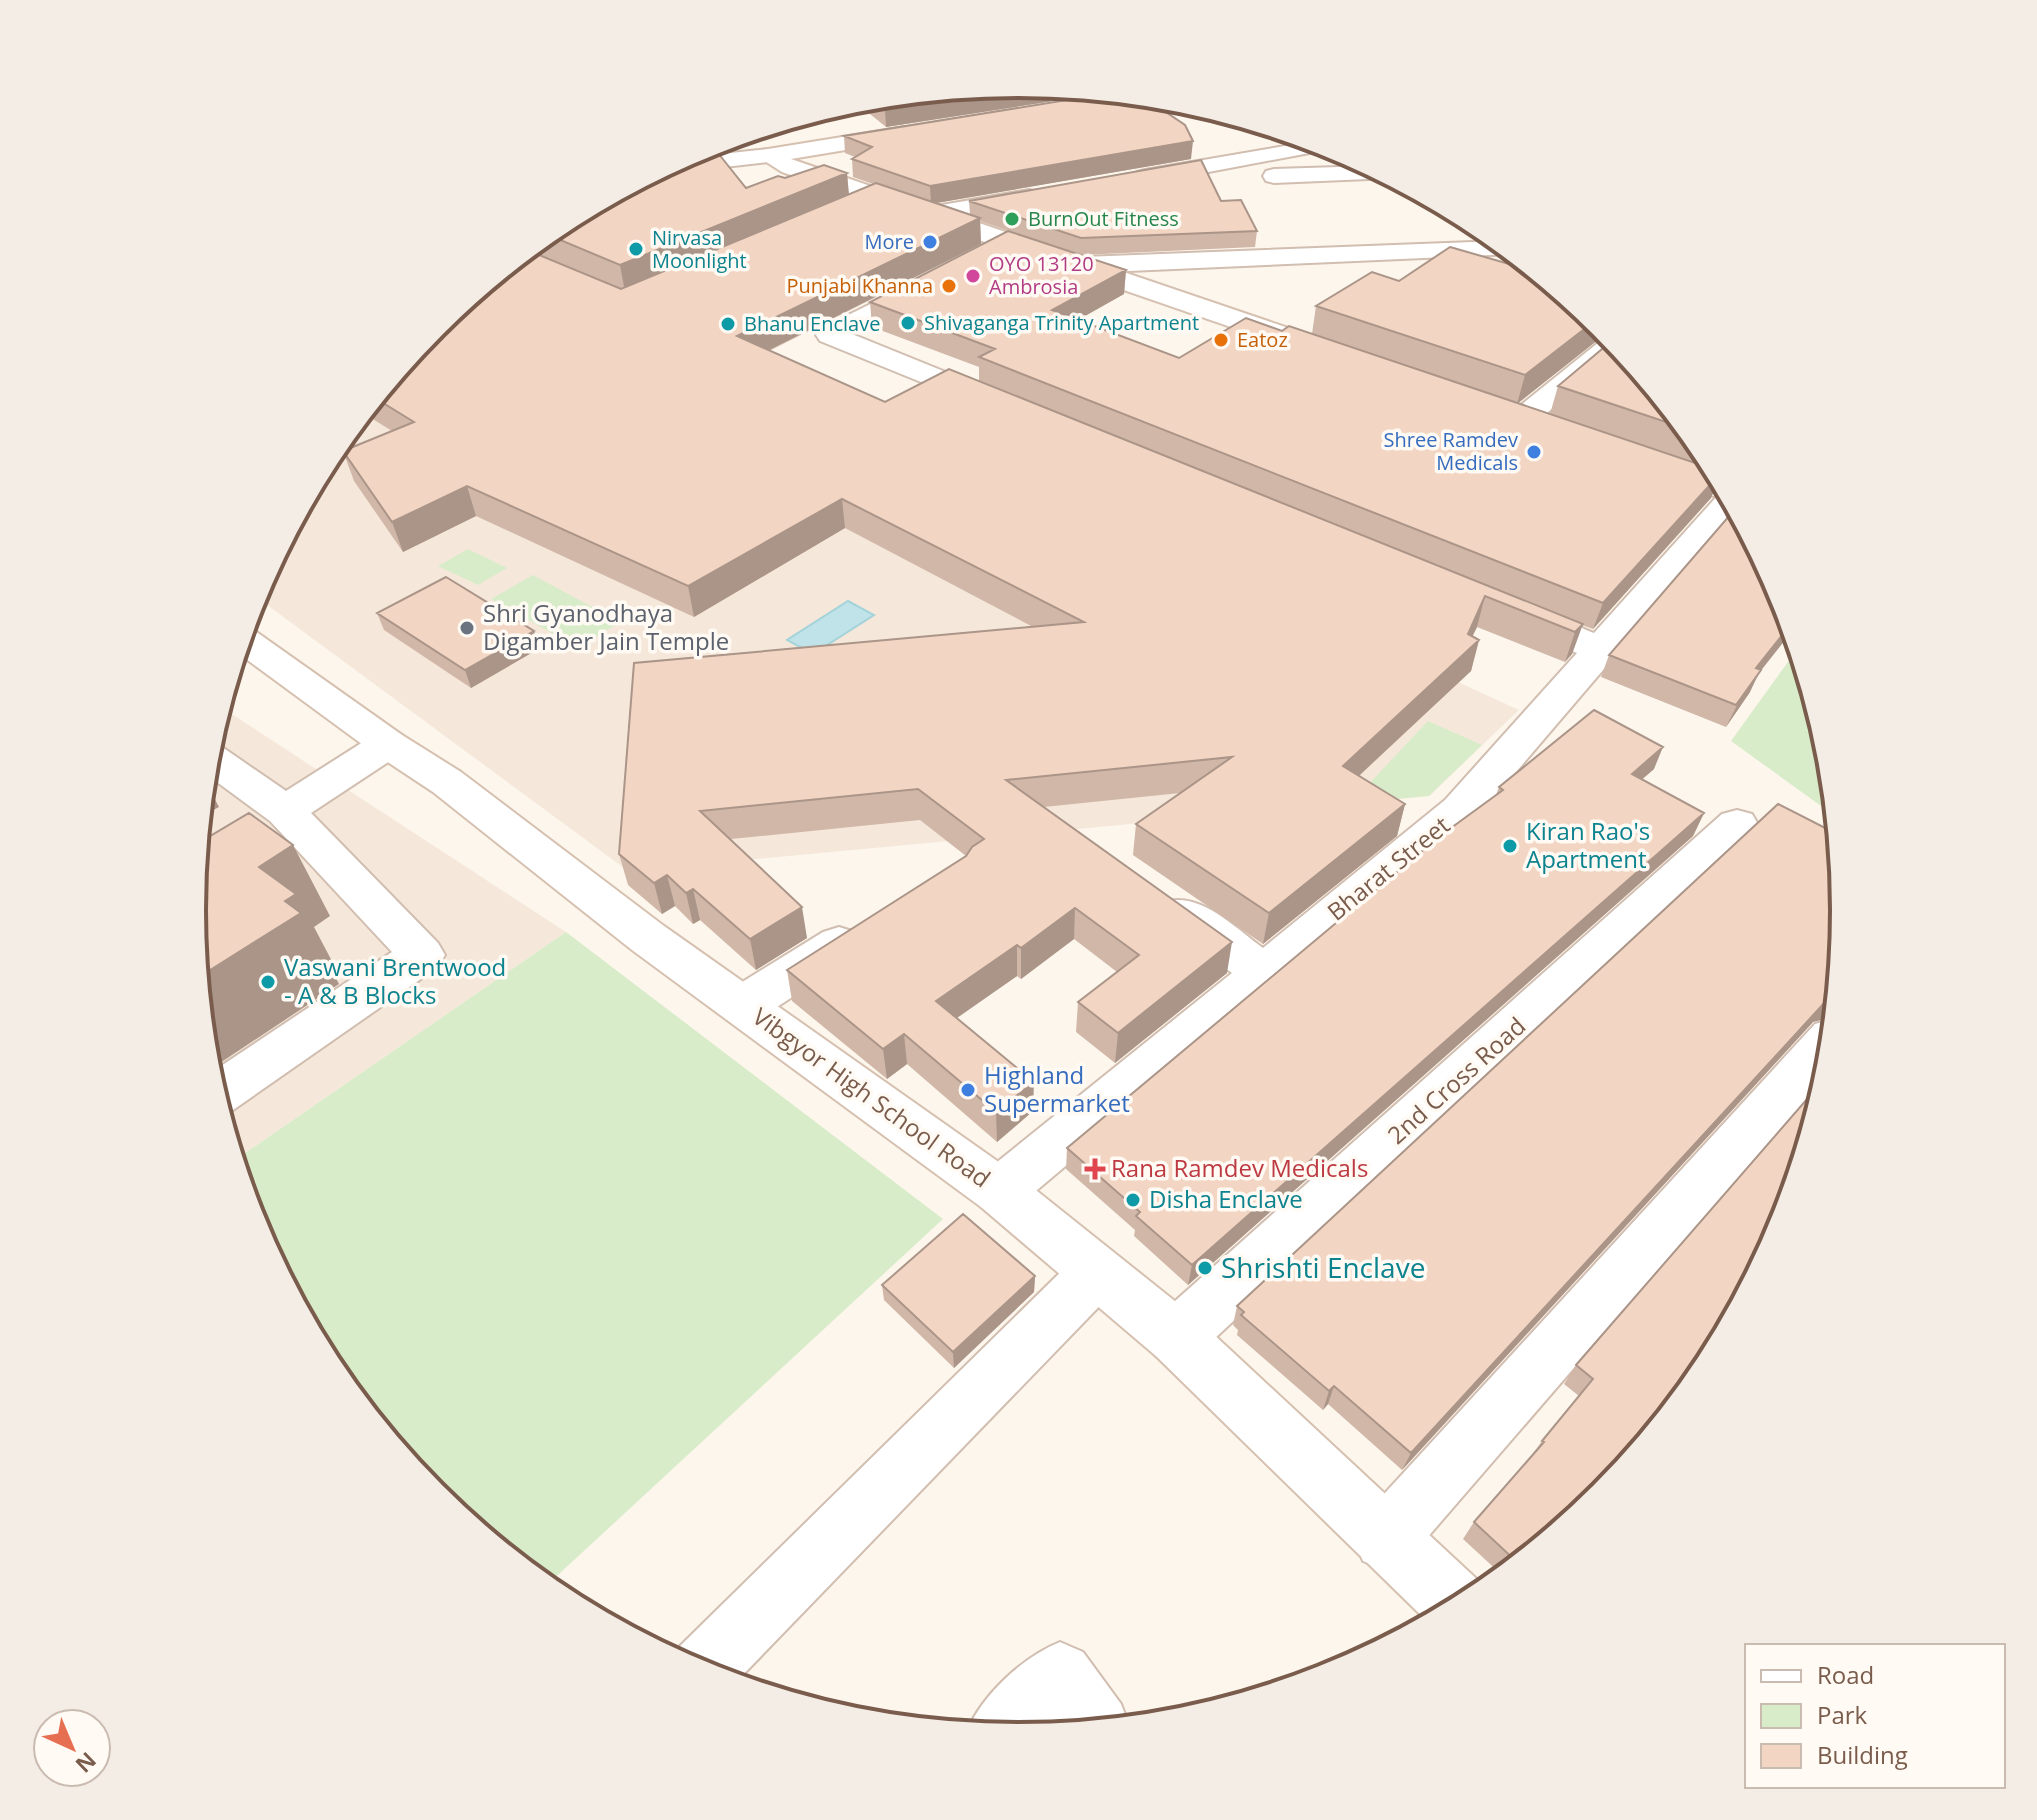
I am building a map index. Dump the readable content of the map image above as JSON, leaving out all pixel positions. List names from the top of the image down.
{
  "streets": {
    "street": ["Bharat Street", "2nd Cross Road", "Vibgyor High School Road"]
  },
  "crossings": [
    ["Bharat Street", "Vibgyor High School Road"],
    ["2nd Cross Road", "Vibgyor High School Road"]
  ],
  "places": {
    "other": [
      "BurnOut Fitness",
      "More",
      "Nirvasa Moonlight",
      "OYO 13120 Ambrosia",
      "Punjabi Khanna",
      "Shivaganga Trinity Apartment",
      "Bhanu Enclave",
      "Eatoz",
      "Shree Ramdev Medicals",
      "Shri Gyanodhaya Digamber Jain Temple",
      "Kiran Rao's Apartment",
      "Vaswani Brentwood - A & B Blocks",
      "Highland Supermarket",
      "Disha Enclave",
      "Shrishti Enclave"
    ],
    "health": ["Rana Ramdev Medicals"]
  },
  "legend": ["Road", "Park", "Building"],
  "north": "bottom right"
}
